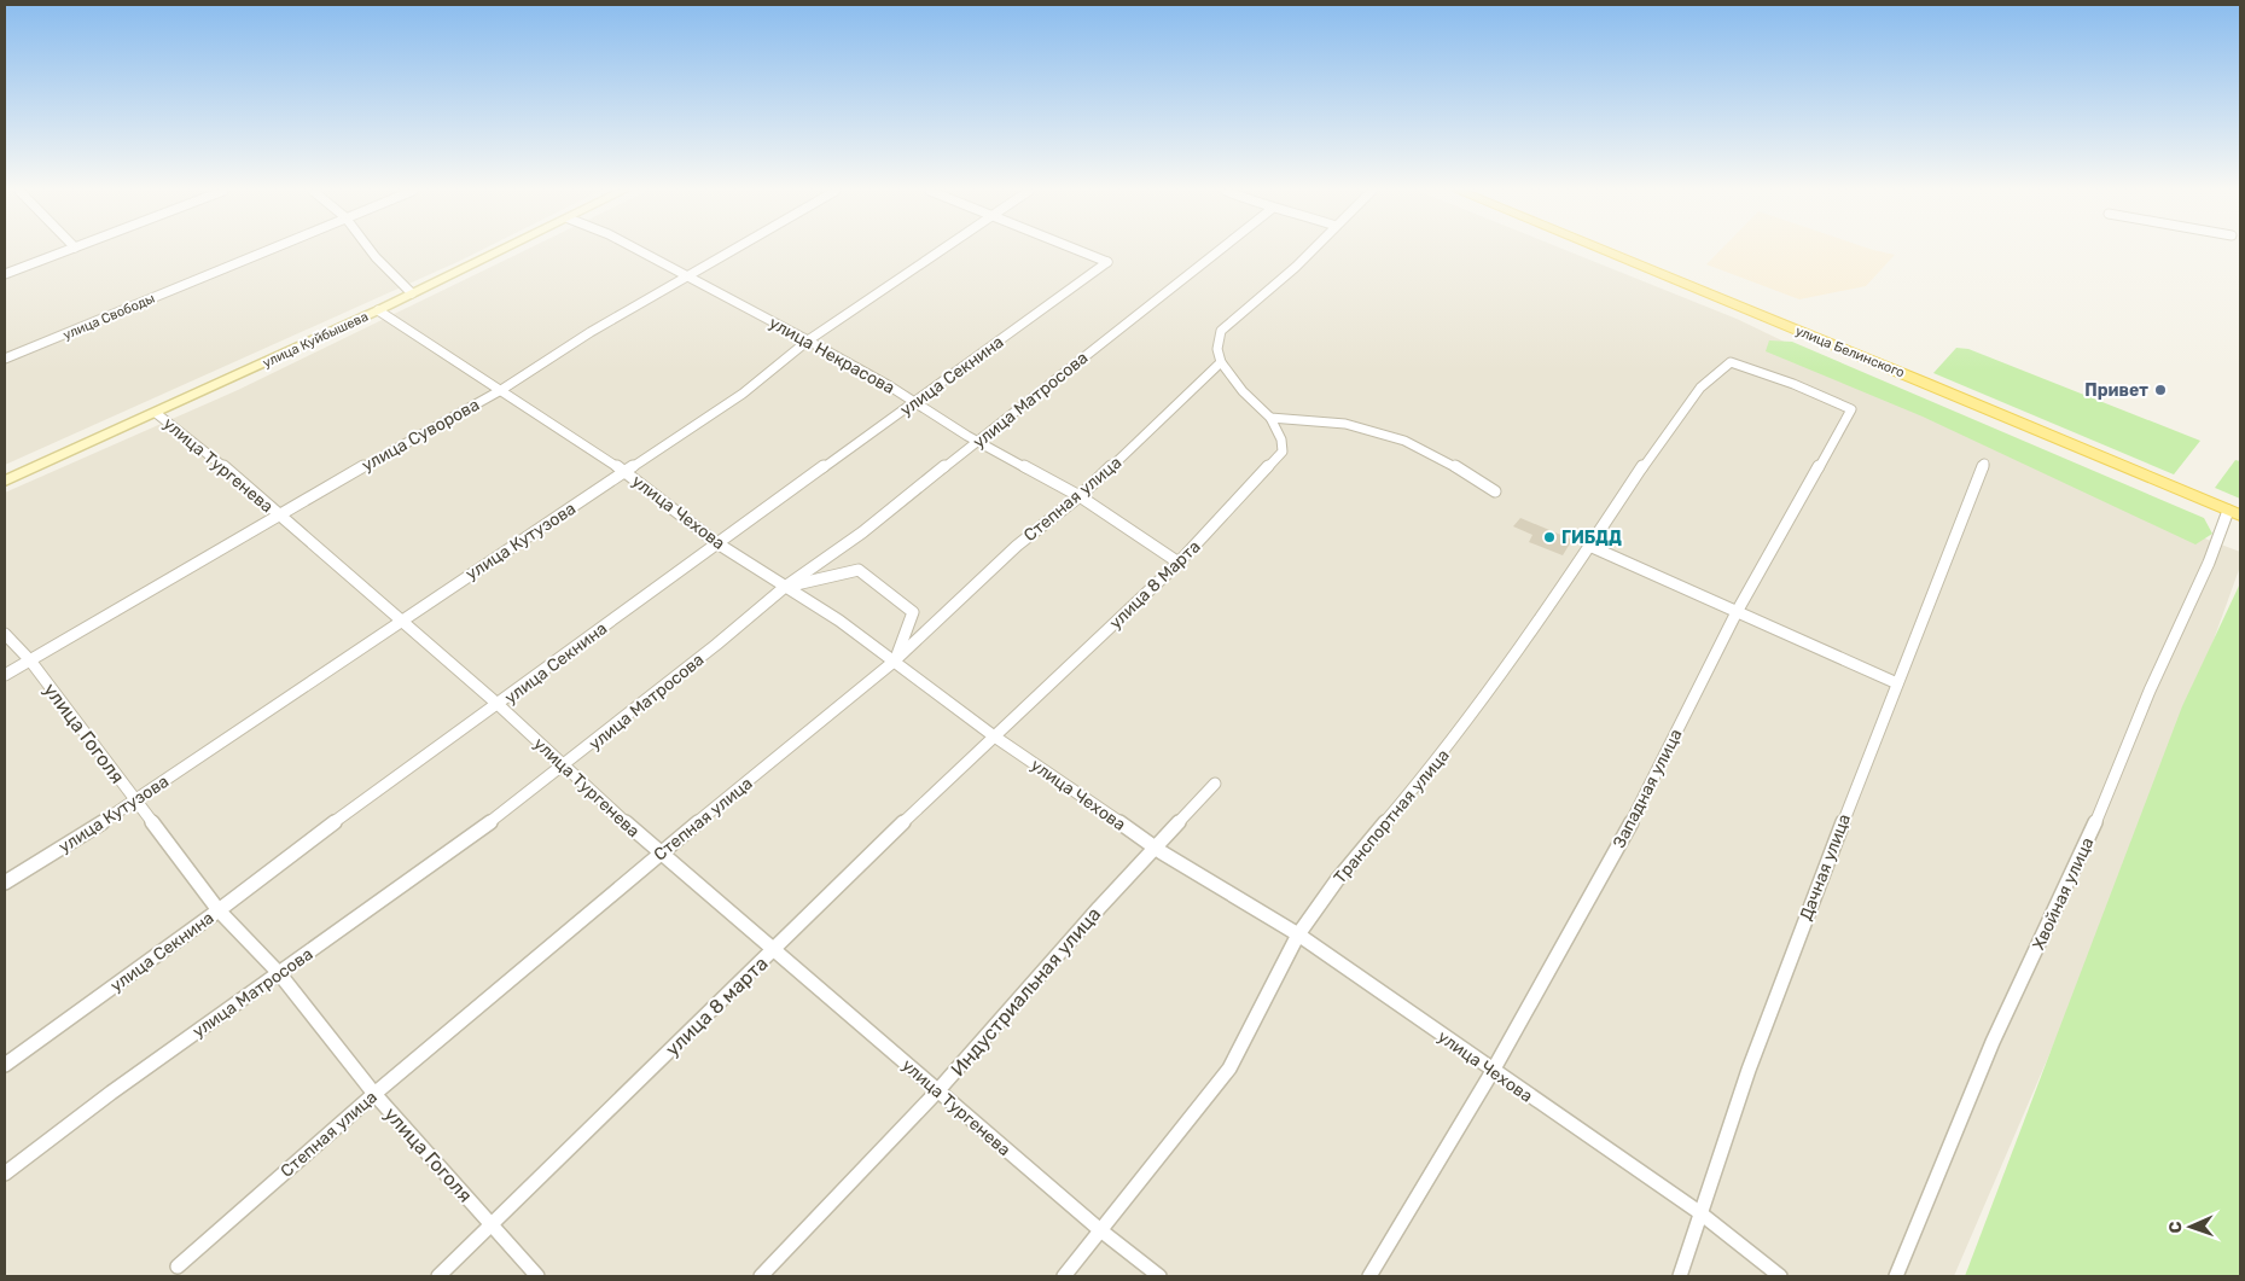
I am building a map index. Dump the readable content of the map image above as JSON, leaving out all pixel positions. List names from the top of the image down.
{
  "streets": {
    "main road": ["улица Куйбышева", "улица Белинского"],
    "street": [
      "улица Свободы",
      "улица Некрасова",
      "улица Секнина",
      "улица Матросова",
      "улица Суворова",
      "улица Тургенева",
      "Степная улица",
      "улица Чехова",
      "улица Кутузова",
      "улица 8 Марта",
      "улица Гоголя",
      "Западная улица",
      "Транспортная улица",
      "Дачная улица",
      "Хвойная улица",
      "Индустриальная улица",
      "улица 8 марта"
    ]
  },
  "crossings": [
    ["улица Куйбышева", "улица Тургенева"],
    ["улица Куйбышева", "улица Чехова"],
    ["улица Белинского", "Хвойная улица"],
    ["улица Некрасова", "улица Секнина"],
    ["улица Некрасова", "улица Матросова"],
    ["улица Некрасова", "улица Суворова"],
    ["улица Некрасова", "Степная улица"],
    ["улица Некрасова", "улица Кутузова"],
    ["улица Некрасова", "улица 8 Марта"],
    ["улица Секнина", "улица Тургенева"],
    ["улица Секнина", "улица Чехова"],
    ["улица Секнина", "улица Гоголя"],
    ["улица Матросова", "улица Тургенева"],
    ["улица Матросова", "улица Чехова"],
    ["улица Матросова", "улица Гоголя"],
    ["улица Суворова", "улица Тургенева"],
    ["улица Суворова", "улица Чехова"],
    ["улица Суворова", "улица Гоголя"],
    ["улица Тургенева", "Степная улица"],
    ["улица Тургенева", "улица Кутузова"],
    ["улица Тургенева", "Транспортная улица"],
    ["улица Тургенева", "Индустриальная улица"],
    ["улица Тургенева", "улица 8 марта"],
    ["Степная улица", "улица Чехова"],
    ["Степная улица", "улица Гоголя"],
    ["улица Чехова", "улица Кутузова"],
    ["улица Чехова", "улица 8 Марта"],
    ["улица Чехова", "Западная улица"],
    ["улица Чехова", "Транспортная улица"],
    ["улица Чехова", "Дачная улица"],
    ["улица Чехова", "Индустриальная улица"],
    ["улица Чехова", "улица 8 марта"],
    ["улица Кутузова", "улица Гоголя"],
    ["улица 8 Марта", "улица 8 марта"],
    ["улица Гоголя", "улица 8 марта"],
    ["Западная улица", "Транспортная улица"]
  ],
  "places": ["Привет", "ГИБДД"],
  "north": "left"
}
